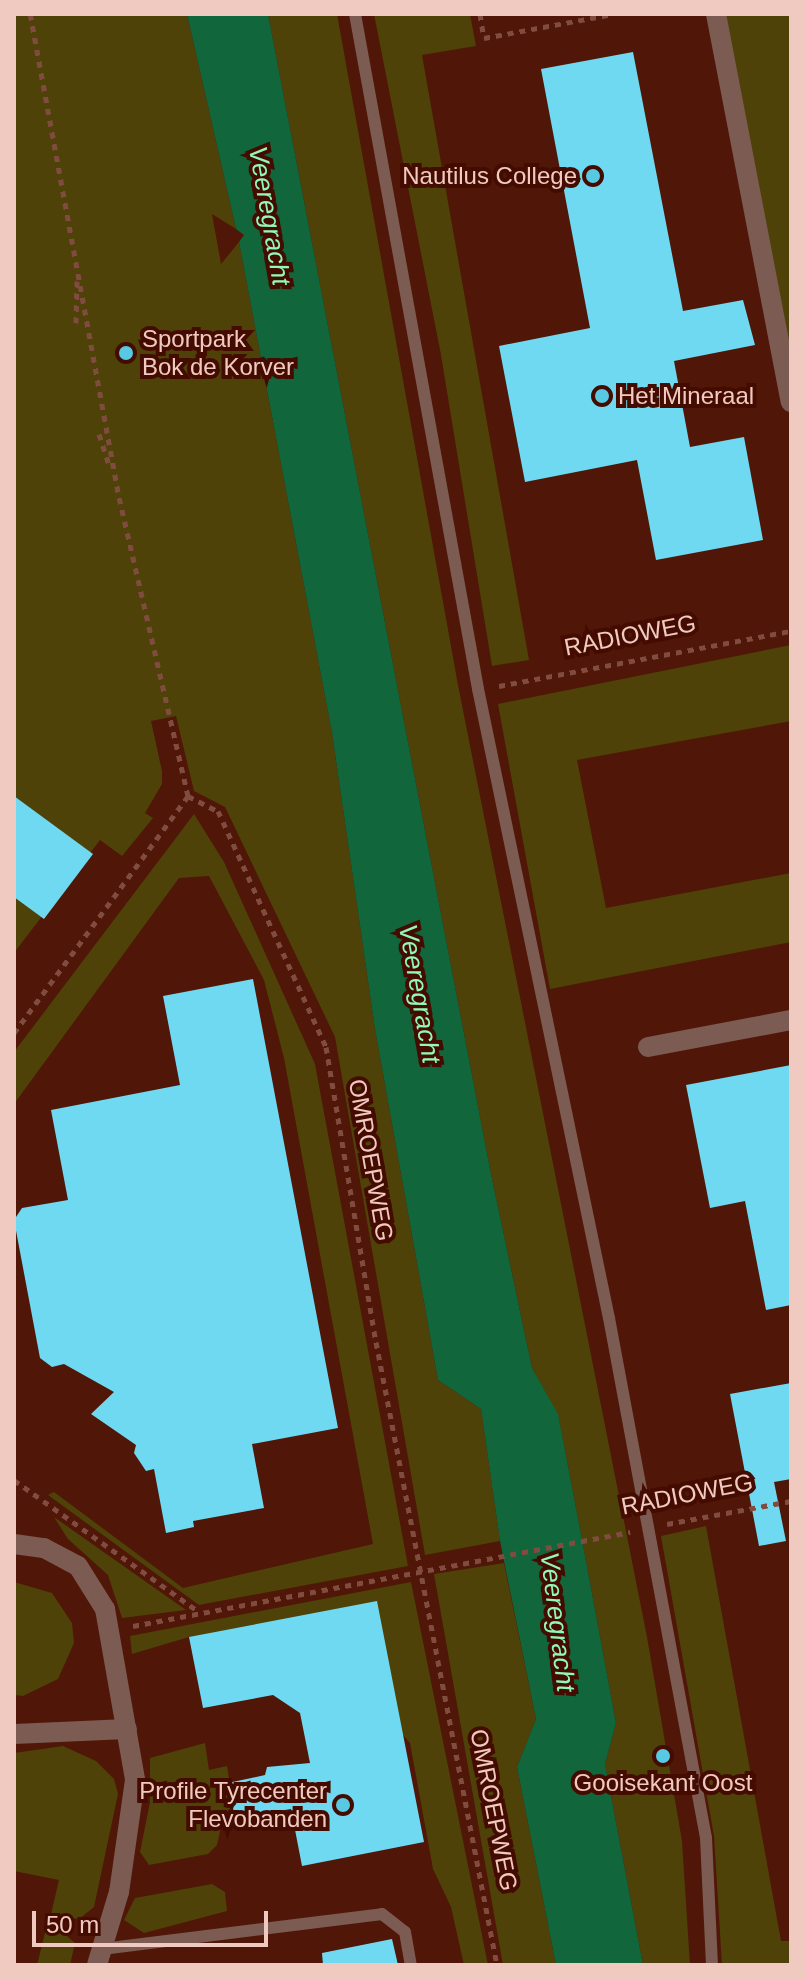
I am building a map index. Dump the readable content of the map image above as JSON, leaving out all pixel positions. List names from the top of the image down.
{
  "streets": {
    "path": ["RADIOWEG", "OMROEPWEG"]
  },
  "crossings": [
    ["RADIOWEG", "OMROEPWEG"]
  ],
  "water": ["Veeregracht"],
  "places": [
    "Nautilus College",
    "Sportpark Bok de Korver",
    "Het Mineraal",
    "Gooisekant Oost",
    "Profile Tyrecenter Flevobanden"
  ],
  "scale_bar": "50 m"
}
